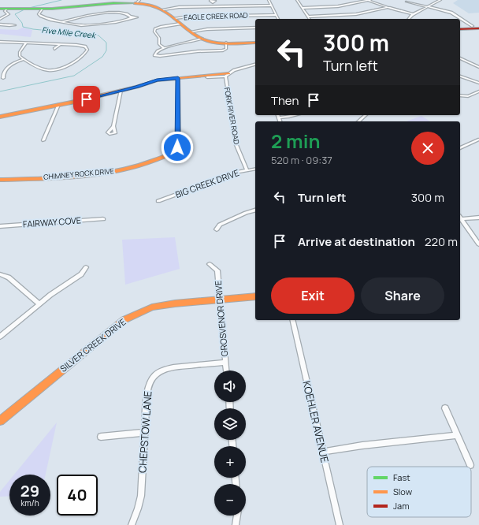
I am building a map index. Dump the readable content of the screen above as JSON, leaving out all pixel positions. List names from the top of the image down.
{
  "streets": {
    "street": [
      "EAGLE CREEK ROAD",
      "FORK RIVER ROAD",
      "CHIMNEY ROCK DRIVE",
      "BIG CREEK DRIVE",
      "FAIRWAY COVE",
      "GROSVENOR DRIVE",
      "SILVER CREEK DRIVE",
      "KOEHLER AVENUE",
      "CHEPSTOW LANE"
    ]
  },
  "crossings": [
    ["FORK RIVER ROAD", "BIG CREEK DRIVE"],
    ["GROSVENOR DRIVE", "SILVER CREEK DRIVE"],
    ["GROSVENOR DRIVE", "CHEPSTOW LANE"]
  ],
  "water": ["Five Mile Creek"],
  "legend": ["Fast", "Slow", "Jam"],
  "page": {
    "turn": ["300 m", "Turn left"],
    "then": "Then",
    "heading": ["2 min", "520 m · 09:37"],
    "list": [
      {
        "name": "Turn left",
        "value": "300 m"
      },
      {
        "name": "Arrive at destination",
        "value": "220 m"
      }
    ],
    "buttons": ["Exit", "Share"],
    "map_buttons": ["+", "−"],
    "speed": "29 km/h",
    "limit": "40"
  }
}
